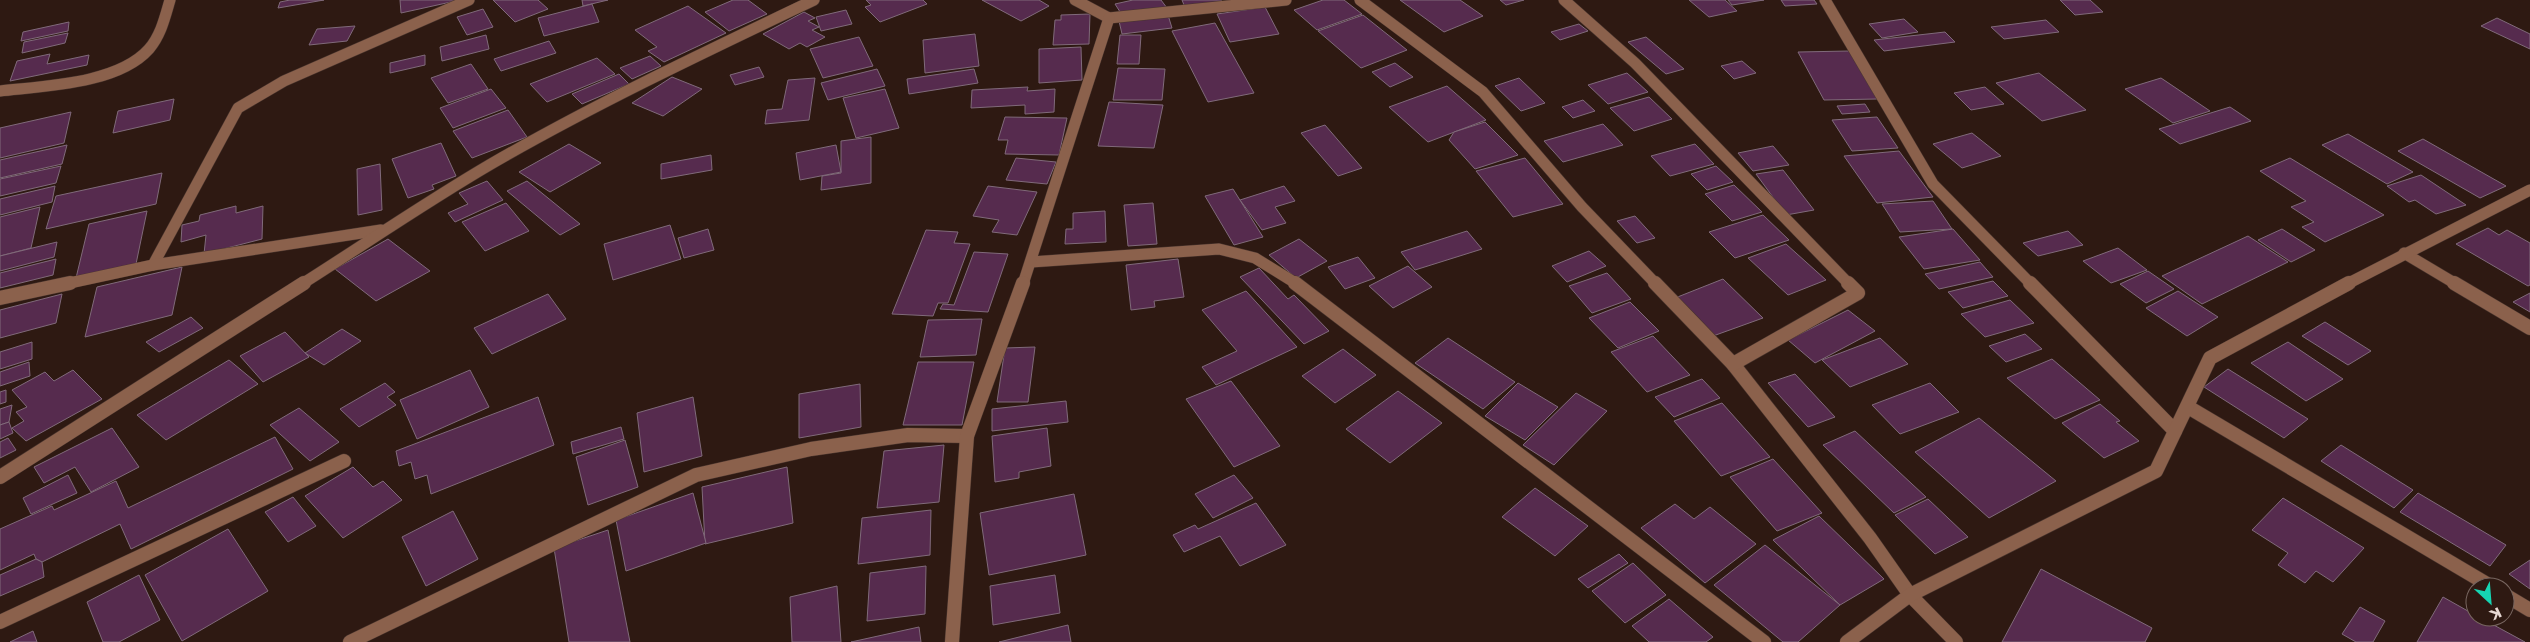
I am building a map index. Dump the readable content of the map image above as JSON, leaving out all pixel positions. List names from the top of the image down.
{
  "north": "bottom right"
}
